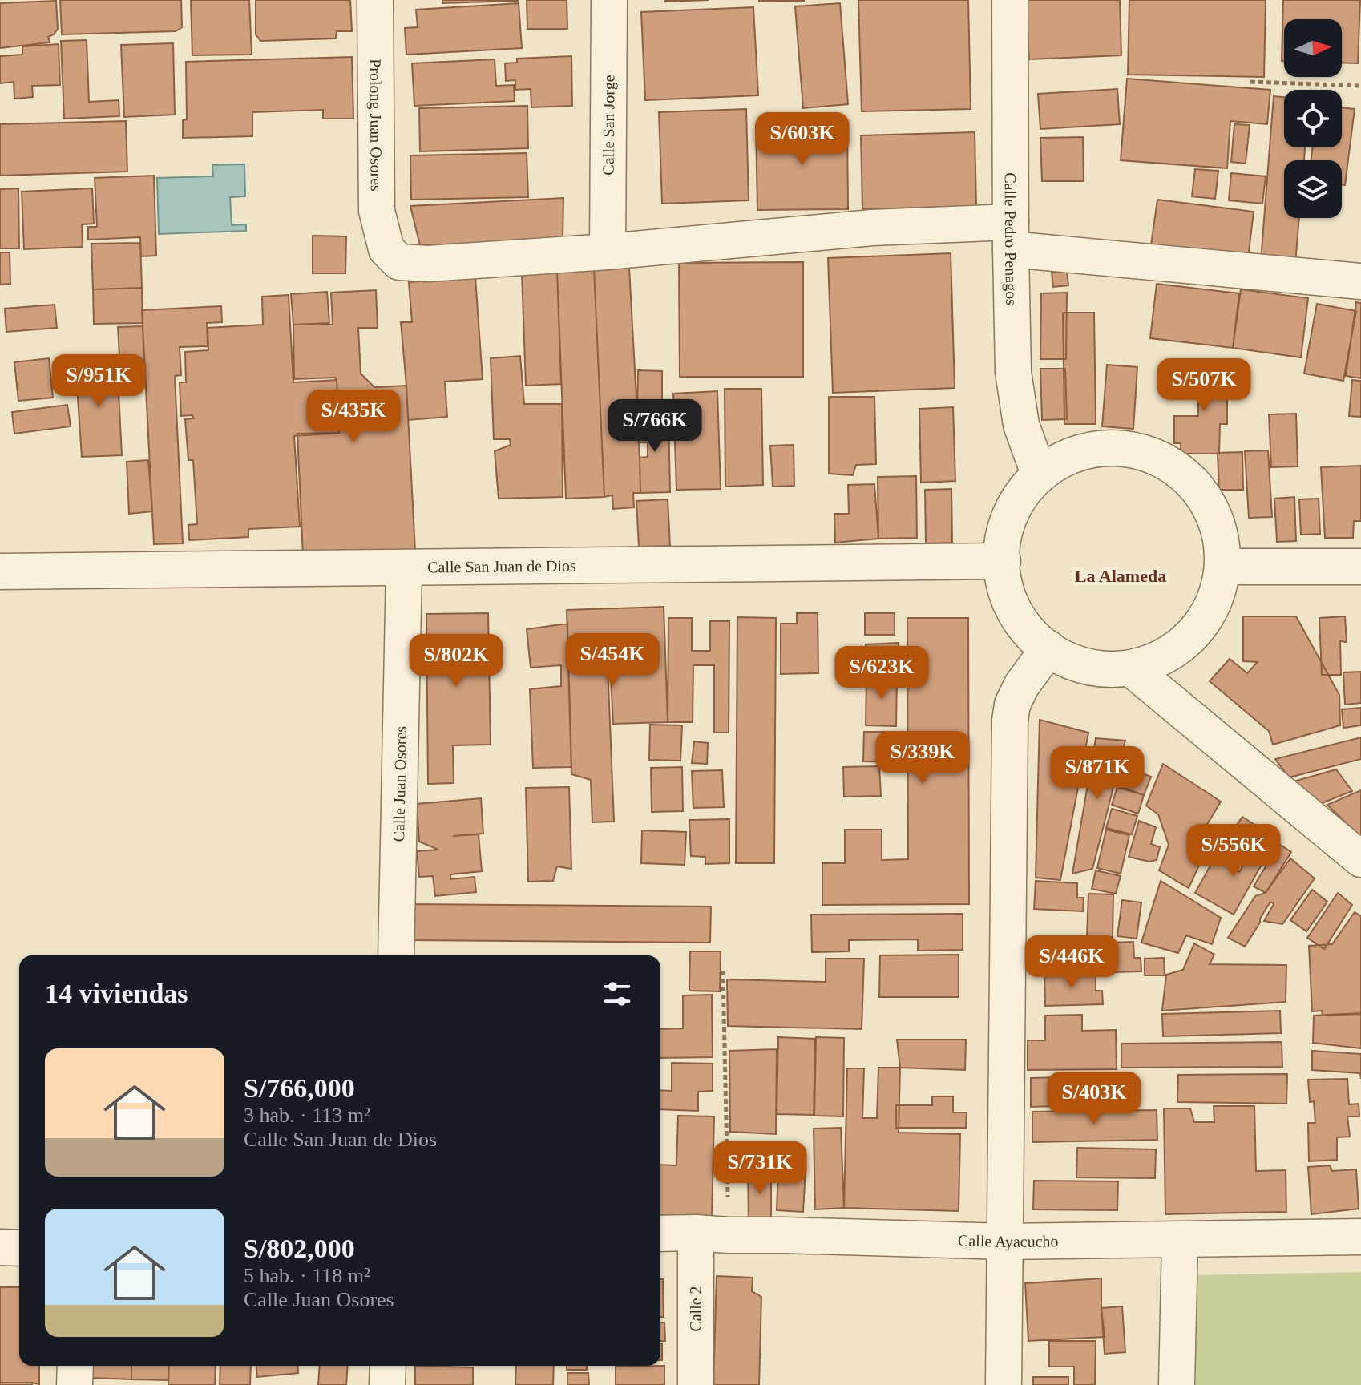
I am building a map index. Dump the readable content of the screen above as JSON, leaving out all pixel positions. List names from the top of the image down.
{
  "streets": {
    "street": [
      "Prolong Juan Osores",
      "Calle San Jorge",
      "Calle Pedro Penagos",
      "Calle San Juan de Dios",
      "Calle Juan Osores",
      "Calle Ayacucho",
      "Calle 2"
    ]
  },
  "crossings": [
    ["Prolong Juan Osores", "Calle San Jorge"],
    ["Calle Pedro Penagos", "Calle San Juan de Dios"],
    ["Calle San Juan de Dios", "Calle Juan Osores"],
    ["Calle Ayacucho", "Calle 2"]
  ],
  "districts": ["La Alameda"],
  "north": "right",
  "page": {
    "price": [
      "S/603K",
      "S/951K",
      "S/507K",
      "S/435K",
      "S/766K",
      "S/454K",
      "S/802K",
      "S/623K",
      "S/339K",
      "S/871K",
      "S/556K",
      "S/446K",
      "S/403K",
      "S/731K"
    ],
    "heading": "14 viviendas",
    "list": [
      {
        "name": "S/766,000",
        "note": "3 hab. · 113 m² · Calle San Juan de Dios"
      },
      {
        "name": "S/802,000",
        "note": "5 hab. · 118 m² · Calle Juan Osores"
      }
    ]
  }
}
